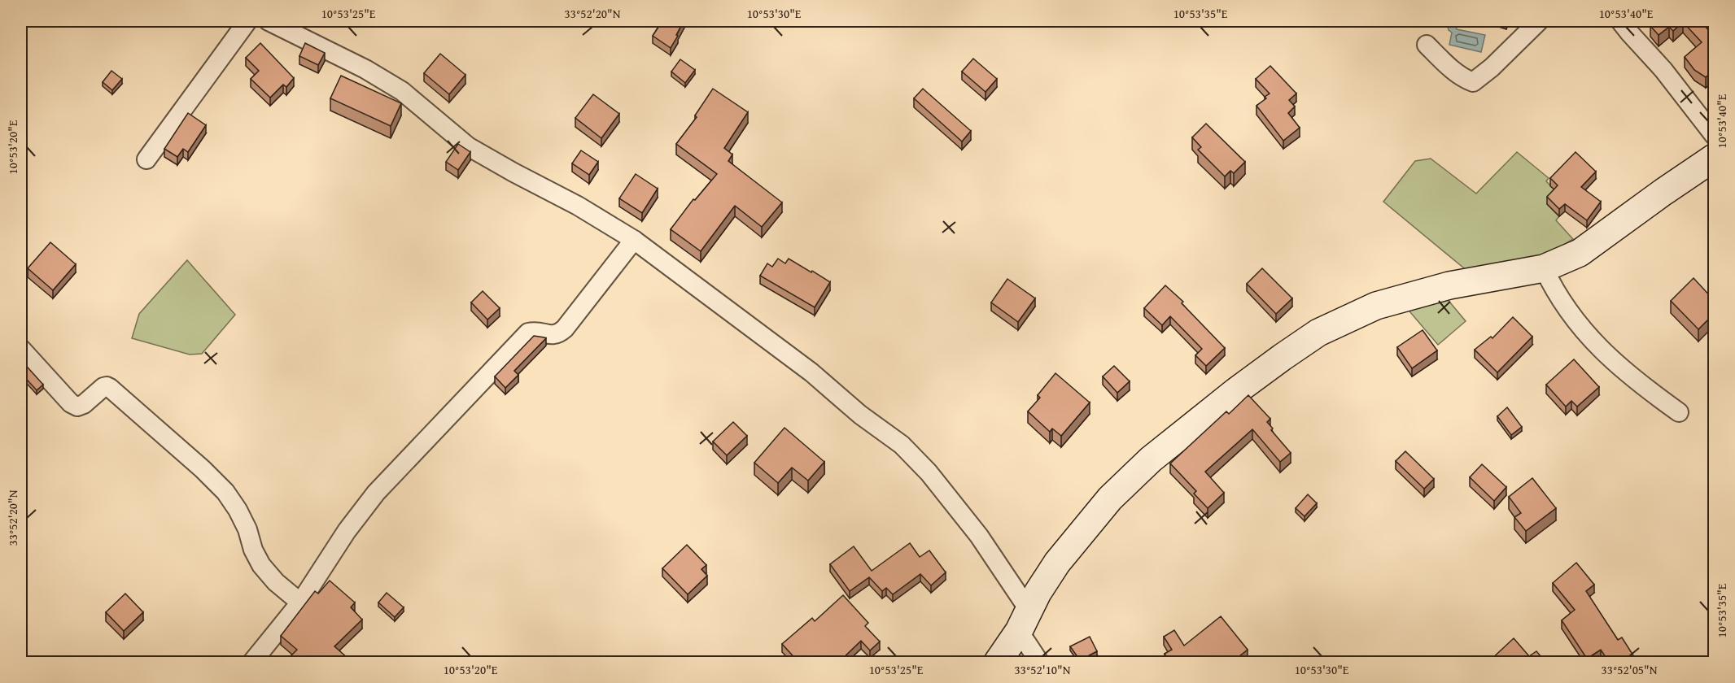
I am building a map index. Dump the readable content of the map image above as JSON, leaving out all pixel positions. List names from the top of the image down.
{
  "coordinates": [
    "10°53'25\"E",
    "33°52'20\"N",
    "10°53'30\"E",
    "10°53'35\"E",
    "10°53'40\"E",
    "10°53'20\"E",
    "33°52'10\"N",
    "33°52'05\"N"
  ]
}
